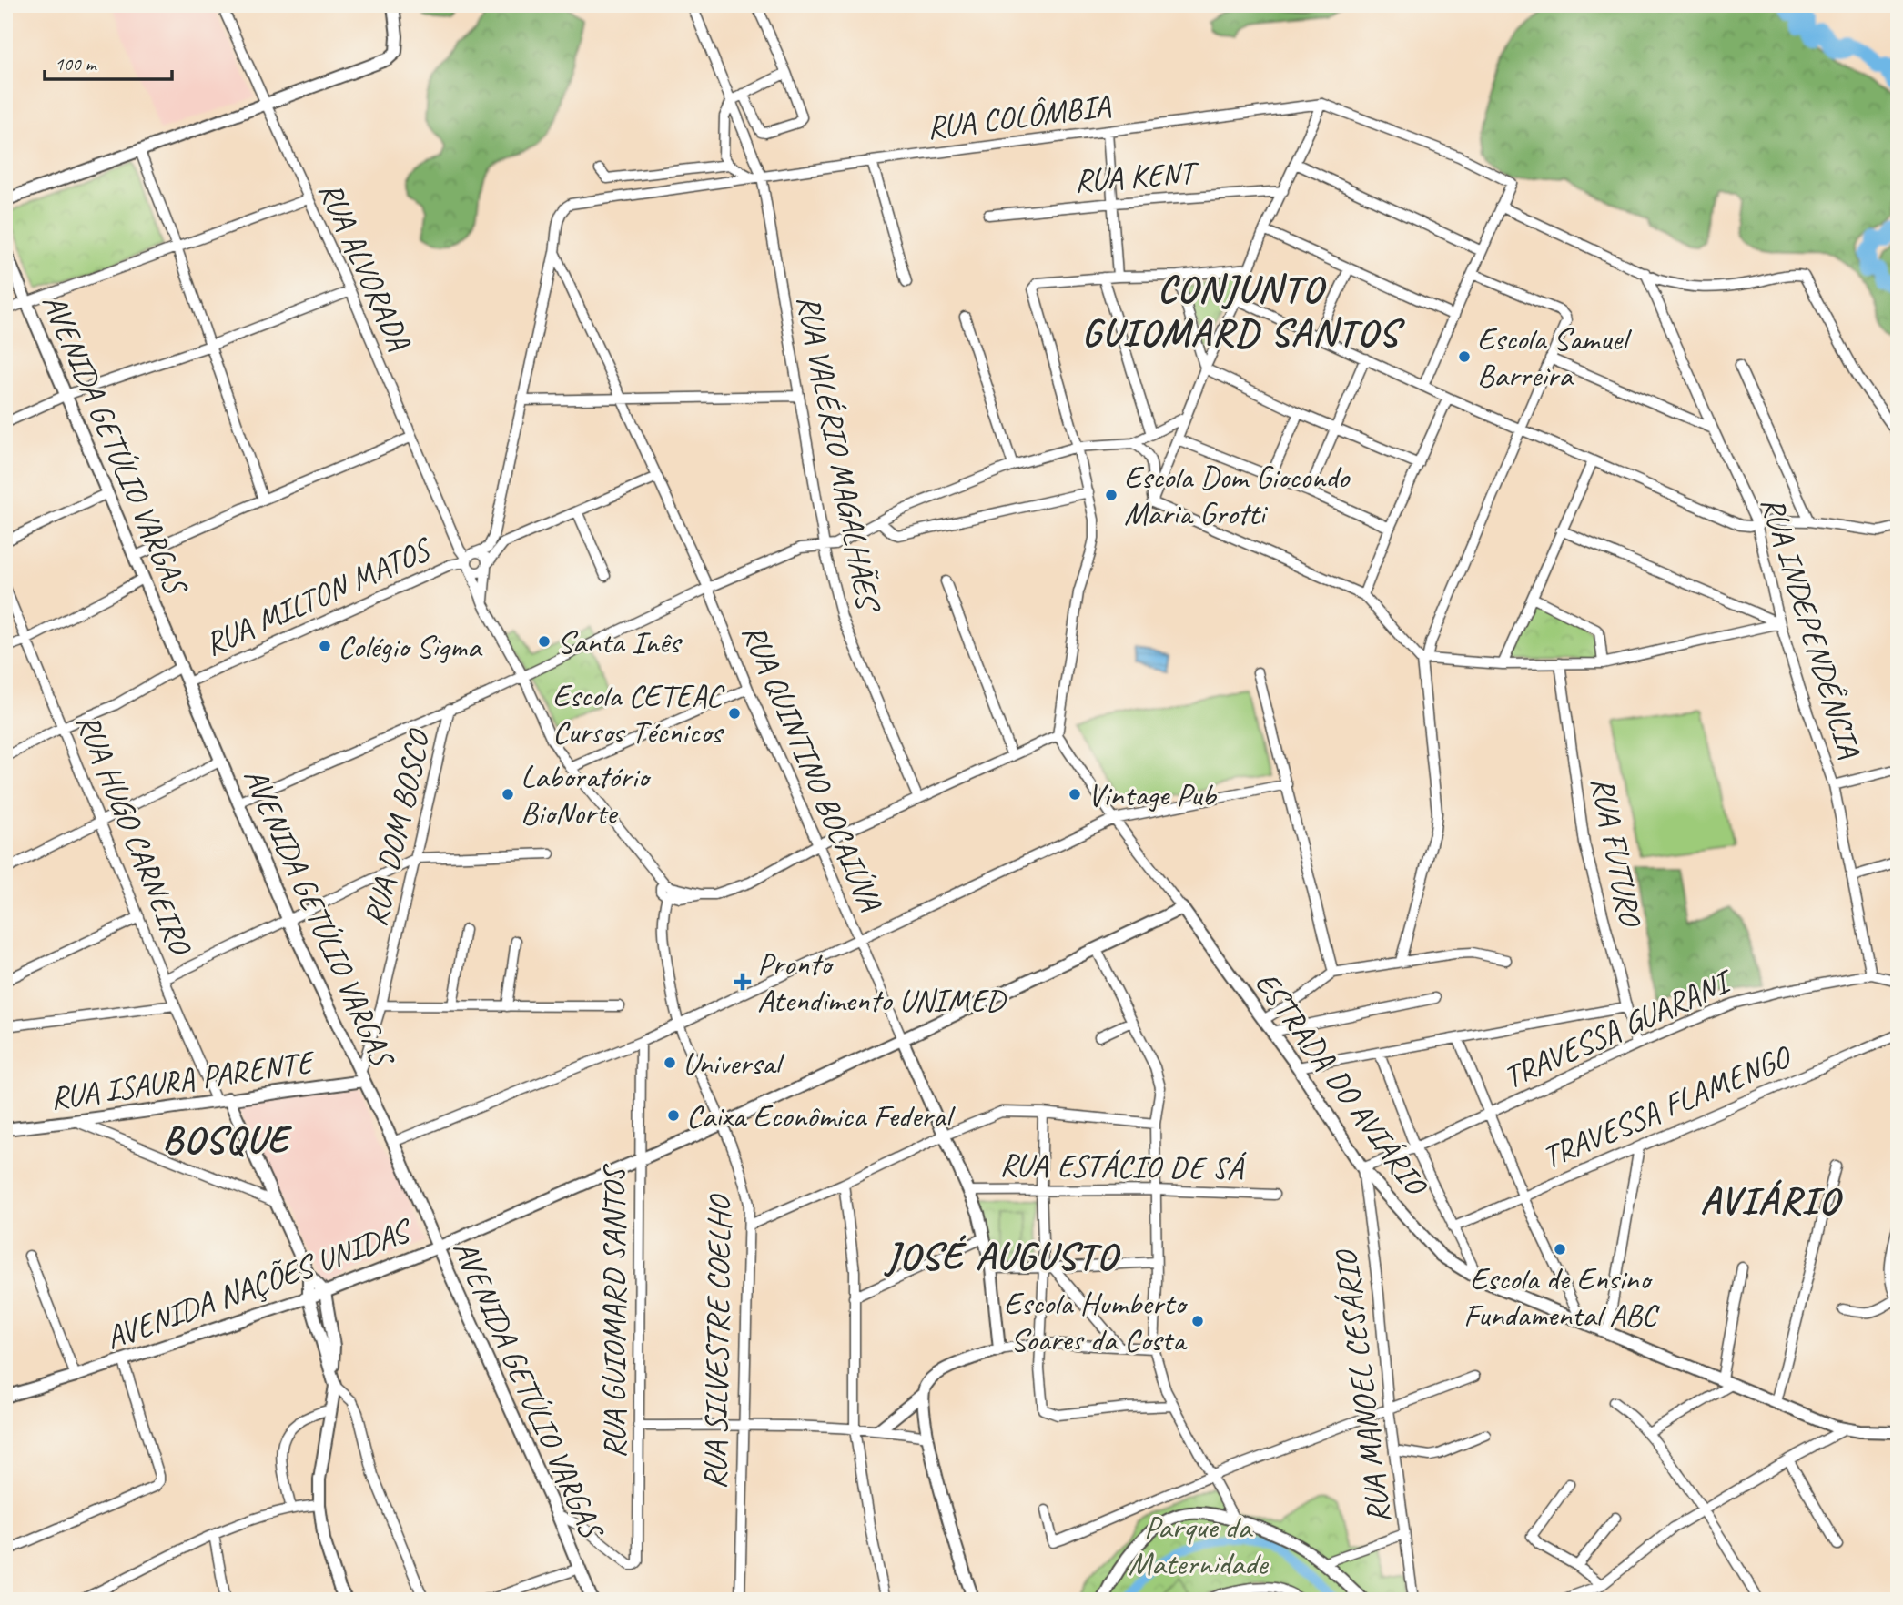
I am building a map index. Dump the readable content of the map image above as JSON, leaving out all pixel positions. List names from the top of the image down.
{
  "streets": {
    "street": [
      "RUA COLÔMBIA",
      "RUA KENT",
      "RUA ALVORADA",
      "AVENIDA GETÚLIO VARGAS",
      "RUA VALÉRIO MAGALHÃES",
      "RUA MILTON MATOS",
      "RUA INDEPENDÊNCIA",
      "RUA QUINTINO BOCAIÚVA",
      "RUA DOM BOSCO",
      "RUA HUGO CARNEIRO",
      "RUA FUTURO",
      "TRAVESSA GUARANI",
      "RUA ISAURA PARENTE",
      "ESTRADA DO AVIÁRIO",
      "TRAVESSA FLAMENGO",
      "RUA ESTÁCIO DE SÁ",
      "AVENIDA NAÇÕES UNIDAS",
      "RUA GUIOMARD SANTOS",
      "RUA SILVESTRE COELHO",
      "RUA MANOEL CESÁRIO"
    ]
  },
  "crossings": [
    ["RUA COLÔMBIA", "RUA VALÉRIO MAGALHÃES"],
    ["RUA COLÔMBIA", "RUA QUINTINO BOCAIÚVA"],
    ["RUA ALVORADA", "RUA MILTON MATOS"],
    ["AVENIDA GETÚLIO VARGAS", "RUA MILTON MATOS"],
    ["AVENIDA GETÚLIO VARGAS", "RUA DOM BOSCO"],
    ["AVENIDA GETÚLIO VARGAS", "RUA ISAURA PARENTE"],
    ["AVENIDA GETÚLIO VARGAS", "AVENIDA NAÇÕES UNIDAS"],
    ["AVENIDA GETÚLIO VARGAS", "RUA GUIOMARD SANTOS"],
    ["RUA INDEPENDÊNCIA", "TRAVESSA GUARANI"],
    ["RUA QUINTINO BOCAIÚVA", "RUA ESTÁCIO DE SÁ"],
    ["RUA QUINTINO BOCAIÚVA", "AVENIDA NAÇÕES UNIDAS"],
    ["RUA DOM BOSCO", "RUA ISAURA PARENTE"],
    ["RUA HUGO CARNEIRO", "RUA ISAURA PARENTE"],
    ["RUA HUGO CARNEIRO", "AVENIDA NAÇÕES UNIDAS"],
    ["RUA FUTURO", "TRAVESSA GUARANI"],
    ["TRAVESSA GUARANI", "ESTRADA DO AVIÁRIO"],
    ["TRAVESSA GUARANI", "RUA MANOEL CESÁRIO"],
    ["ESTRADA DO AVIÁRIO", "AVENIDA NAÇÕES UNIDAS"],
    ["ESTRADA DO AVIÁRIO", "RUA MANOEL CESÁRIO"],
    ["AVENIDA NAÇÕES UNIDAS", "RUA GUIOMARD SANTOS"],
    ["AVENIDA NAÇÕES UNIDAS", "RUA SILVESTRE COELHO"]
  ],
  "districts": [
    "CONJUNTO GUIOMARD SANTOS",
    "BOSQUE",
    "AVIÁRIO",
    "JOSÉ AUGUSTO"
  ],
  "parks": ["Parque da Maternidade"],
  "places": {
    "other": [
      "Escola Samuel Barreira",
      "Escola Dom Giocondo Maria Grotti",
      "Santa Inês",
      "Colégio Sigma",
      "Escola CETEAC Cursos Técnicos",
      "Laboratório BioNorte",
      "Vintage Pub",
      "Universal",
      "Caixa Econômica Federal",
      "Escola de Ensino Fundamental ABC",
      "Escola Humberto Soares da Costa"
    ],
    "health": ["Pronto Atendimento UNIMED"]
  },
  "scale_bar": "100 m"
}
